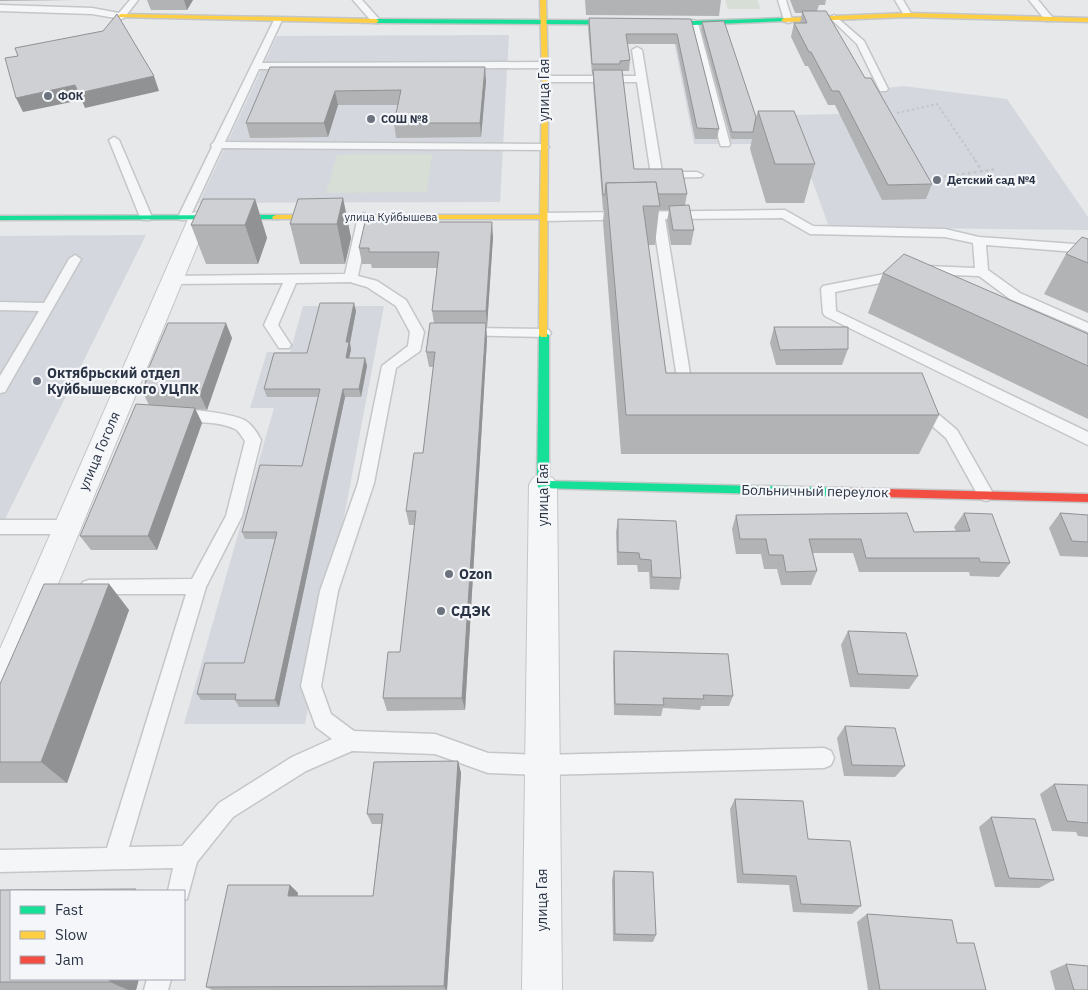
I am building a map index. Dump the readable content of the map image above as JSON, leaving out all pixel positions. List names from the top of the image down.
{
  "streets": {
    "street": [
      "улица Гая",
      "улица Куйбышева",
      "улица Гоголя",
      "Больничный переулок"
    ]
  },
  "crossings": [
    ["улица Гая", "улица Куйбышева"],
    ["улица Гая", "Больничный переулок"],
    ["улица Куйбышева", "улица Гоголя"]
  ],
  "places": [
    "ФОК",
    "СОШ №8",
    "Детский сад №4",
    "Октябрьский отдел Куйбышевского УЦПК",
    "Ozon",
    "СДЭК"
  ],
  "legend": ["Fast", "Slow", "Jam"]
}
